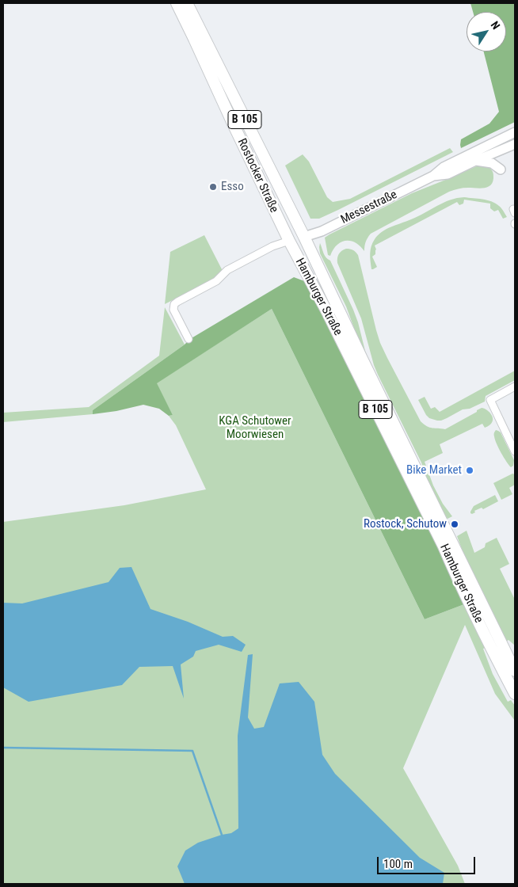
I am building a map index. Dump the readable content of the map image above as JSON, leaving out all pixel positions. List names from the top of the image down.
{
  "streets": {
    "main road": [
      "B 105",
      "Rostocker Straße",
      "Messestraße",
      "Hamburger Straße"
    ]
  },
  "crossings": [
    ["Rostocker Straße", "Messestraße"],
    ["Rostocker Straße", "Hamburger Straße"],
    ["Messestraße", "Hamburger Straße"]
  ],
  "parks": ["KGA Schutower Moorwiesen"],
  "places": ["Esso", "Bike Market", "Rostock, Schutow"],
  "scale_bar": "100 m",
  "north": "top right"
}
